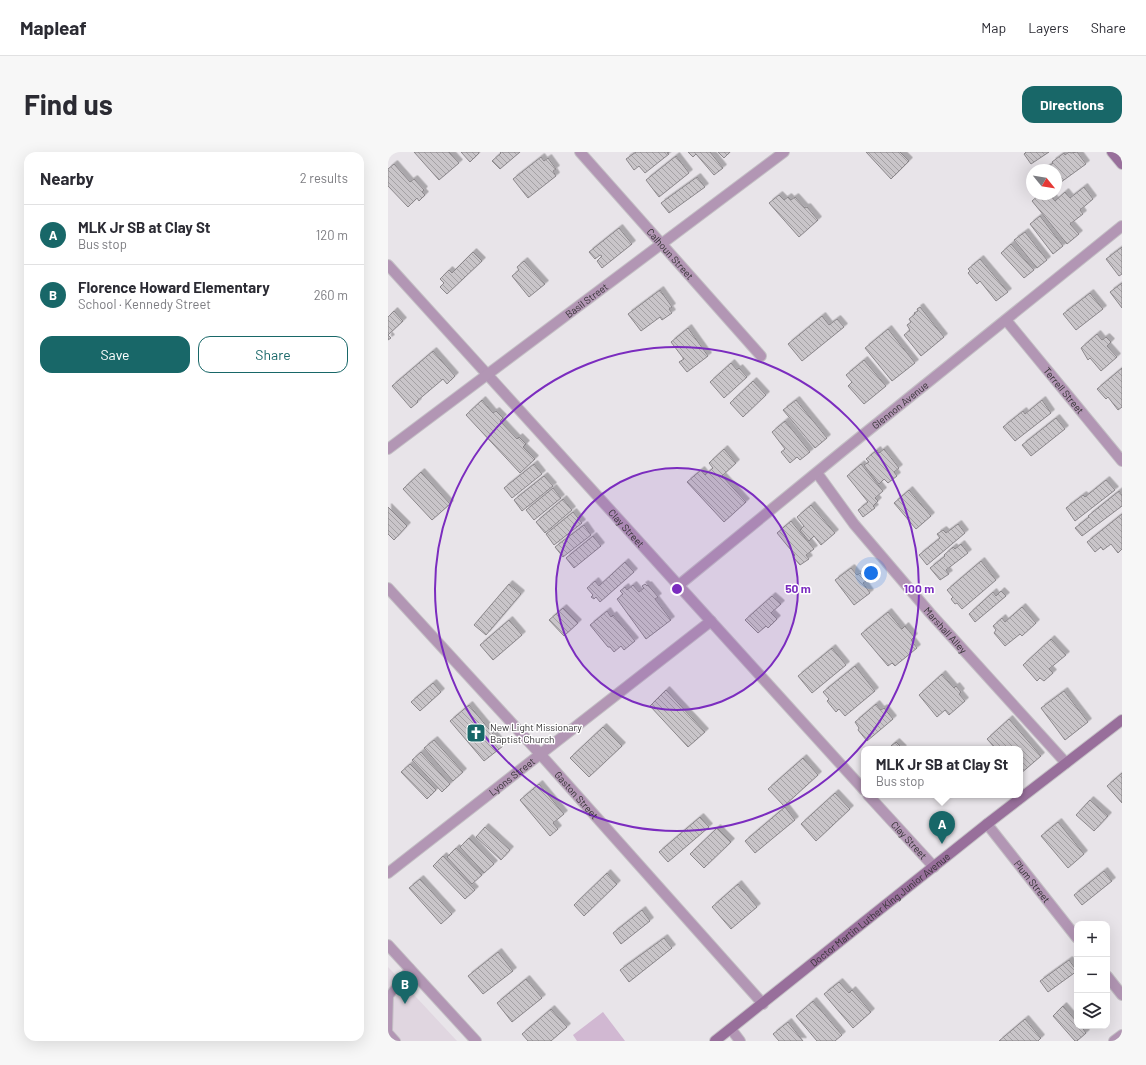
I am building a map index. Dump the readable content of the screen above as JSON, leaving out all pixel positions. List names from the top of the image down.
{
  "streets": {
    "main road": ["Doctor Martin Luther King Junior Avenue"],
    "street": [
      "Calhoun Street",
      "Basil Street",
      "Terrell Street",
      "Glennon Avenue",
      "Clay Street",
      "Marshall Alley",
      "Lyons Street",
      "Gaston Street",
      "Plum Street"
    ]
  },
  "crossings": [
    ["Calhoun Street", "Basil Street"],
    ["Basil Street", "Clay Street"],
    ["Terrell Street", "Glennon Avenue"],
    ["Glennon Avenue", "Clay Street"],
    ["Glennon Avenue", "Marshall Alley"],
    ["Clay Street", "Lyons Street"],
    ["Clay Street", "Doctor Martin Luther King Junior Avenue"],
    ["Marshall Alley", "Doctor Martin Luther King Junior Avenue"],
    ["Lyons Street", "Gaston Street"],
    ["Gaston Street", "Doctor Martin Luther King Junior Avenue"],
    ["Plum Street", "Doctor Martin Luther King Junior Avenue"]
  ],
  "places": {
    "church": ["New Light Missionary Baptist Church"]
  },
  "north": "bottom right",
  "page": {
    "header": "Mapleaf",
    "nav": ["Map", "Layers", "Share"],
    "buttons": [
      "Directions",
      ["Save", "Share"]
    ],
    "title": "Find us",
    "heading": ["Nearby", "2 results"],
    "list": [
      {
        "mark": "A",
        "name": "MLK Jr SB at Clay St",
        "note": "Bus stop",
        "value": "120 m"
      },
      {
        "mark": "B",
        "name": "Florence Howard Elementary",
        "note": "School · Kennedy Street",
        "value": "260 m"
      }
    ],
    "popup": ["MLK Jr SB at Clay St", "Bus stop"],
    "pins": ["A", "B"],
    "map_buttons": ["+", "−"]
  },
  "rings": ["50 m", "100 m"]
}
